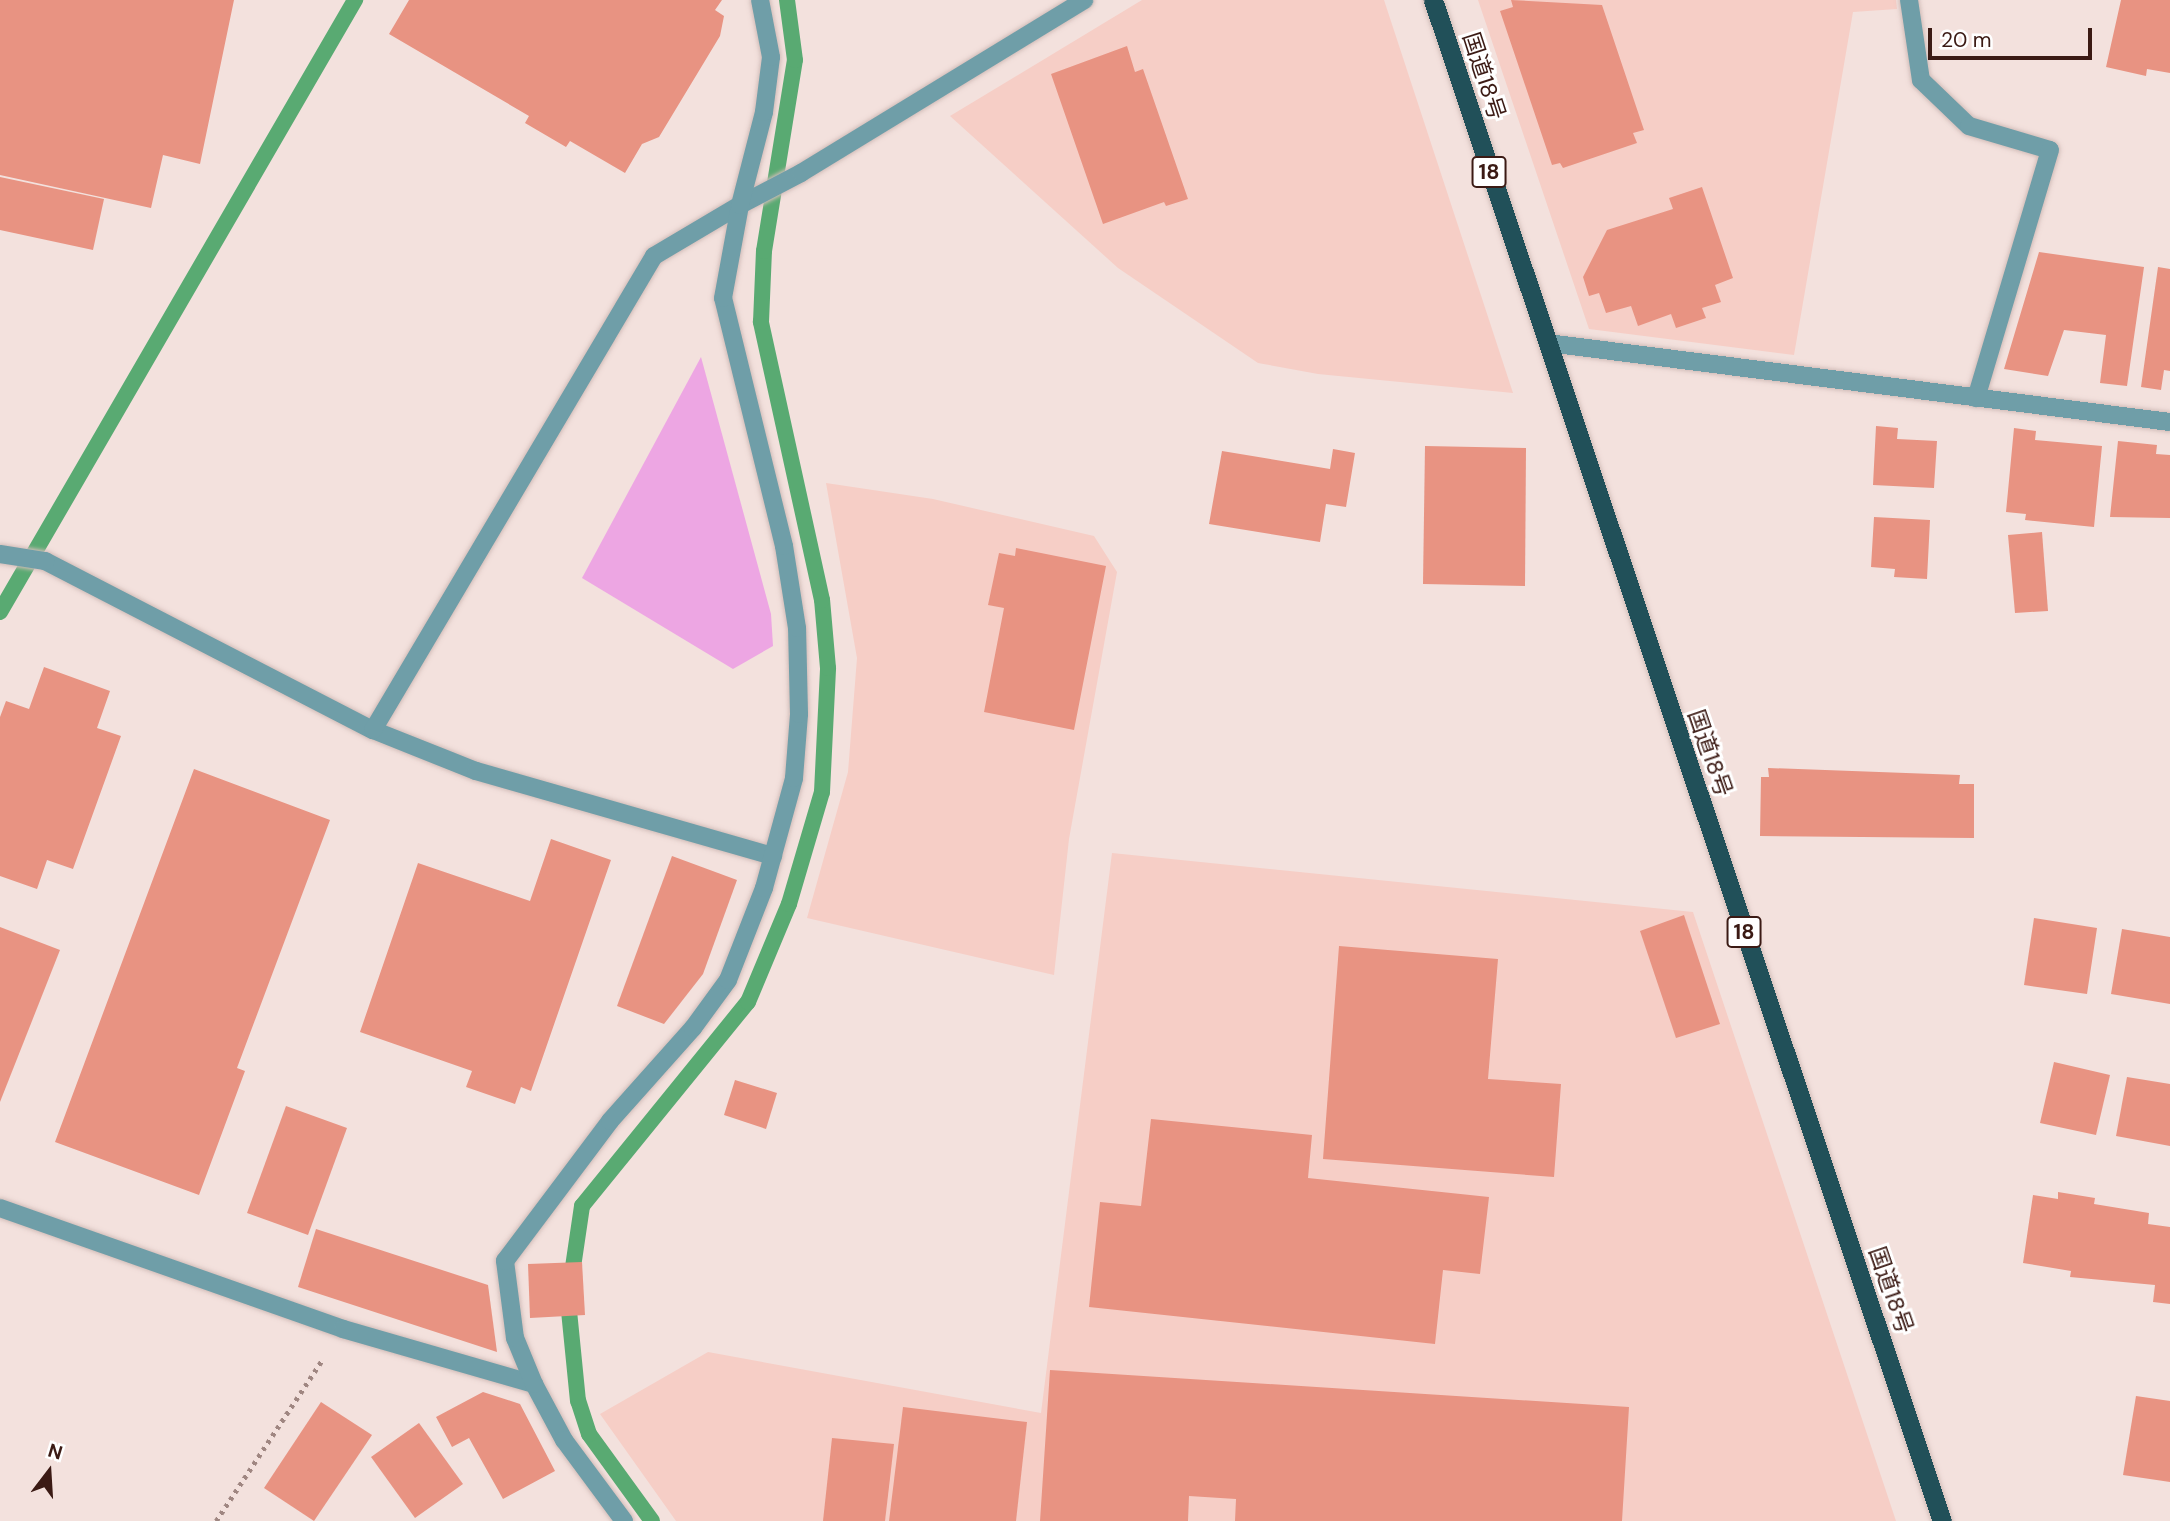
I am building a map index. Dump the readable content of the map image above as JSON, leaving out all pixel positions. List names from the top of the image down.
{
  "streets": {
    "highway": ["国道18号", "18"]
  },
  "scale_bar": "20 m",
  "north": "top"
}
